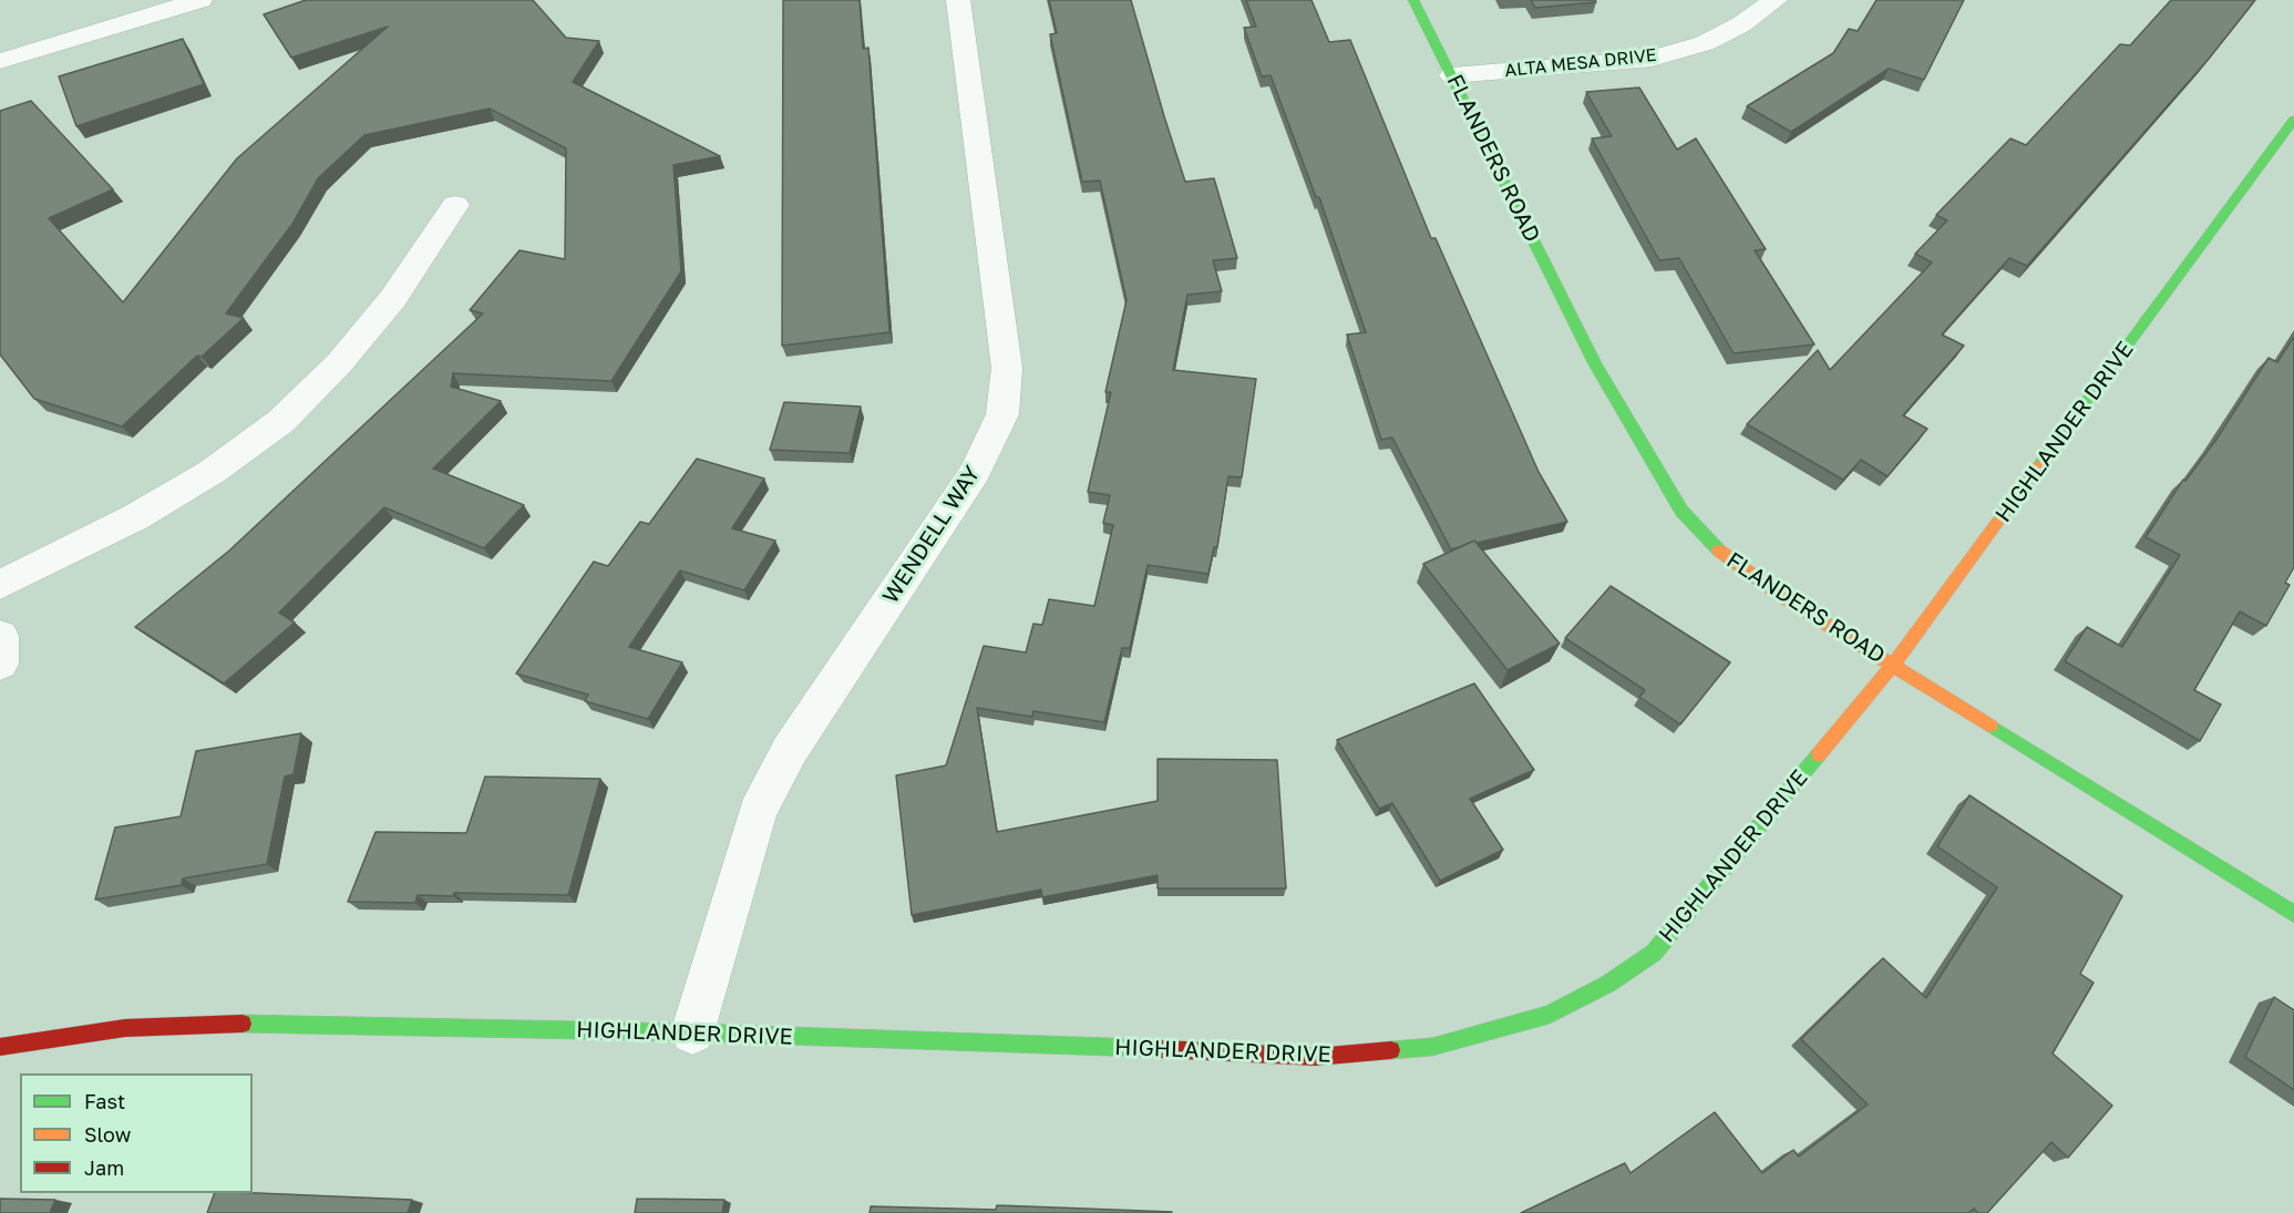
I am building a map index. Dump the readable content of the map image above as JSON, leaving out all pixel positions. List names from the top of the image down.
{
  "streets": {
    "street": [
      "ALTA MESA DRIVE",
      "FLANDERS ROAD",
      "HIGHLANDER DRIVE",
      "WENDELL WAY"
    ]
  },
  "crossings": [
    ["ALTA MESA DRIVE", "FLANDERS ROAD"],
    ["FLANDERS ROAD", "HIGHLANDER DRIVE"],
    ["HIGHLANDER DRIVE", "WENDELL WAY"]
  ],
  "legend": ["Fast", "Slow", "Jam"]
}
